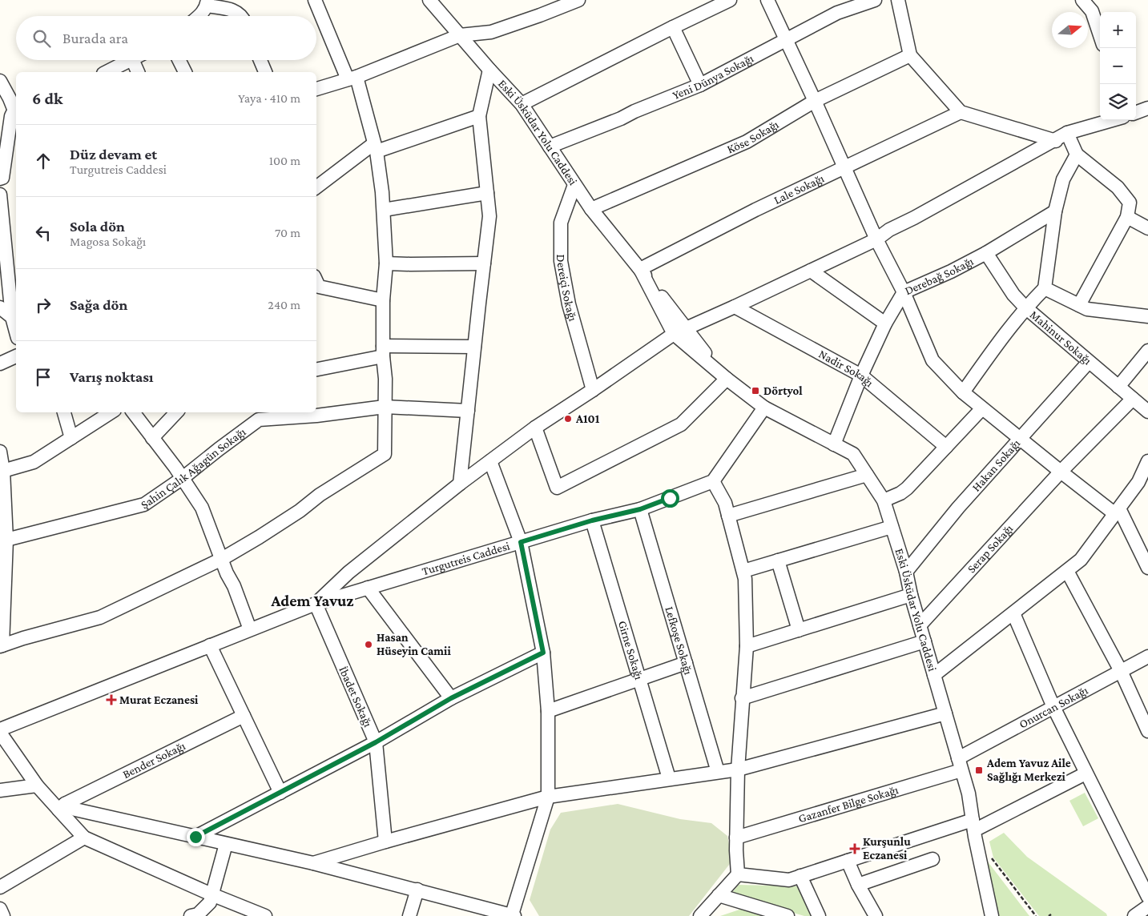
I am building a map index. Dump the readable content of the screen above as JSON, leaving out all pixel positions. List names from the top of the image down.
{
  "streets": {
    "street": [
      "Yeni Dünya Sokağı",
      "Eski Üsküdar Yolu Caddesi",
      "Köse Sokağı",
      "Lale Sokağı",
      "Derebağ Sokağı",
      "Dereiçi Sokağı",
      "Mahinur Sokağı",
      "Nadir Sokağı",
      "Hakan Sokağı",
      "Şahin Çalık Ağagün Sokağı",
      "Serap Sokağı",
      "Turgutreis Caddesi",
      "Lefkoşe Sokağı",
      "Girne Sokağı",
      "İbadet Sokağı",
      "Onurcan Sokağı",
      "Bender Sokağı",
      "Gazanfer Bilge Sokağı"
    ]
  },
  "crossings": [
    ["Yeni Dünya Sokağı", "Eski Üsküdar Yolu Caddesi"],
    ["Eski Üsküdar Yolu Caddesi", "Köse Sokağı"],
    ["Eski Üsküdar Yolu Caddesi", "Lale Sokağı"],
    ["Eski Üsküdar Yolu Caddesi", "Derebağ Sokağı"],
    ["Eski Üsküdar Yolu Caddesi", "Dereiçi Sokağı"],
    ["Eski Üsküdar Yolu Caddesi", "Hakan Sokağı"],
    ["Eski Üsküdar Yolu Caddesi", "Serap Sokağı"],
    ["Eski Üsküdar Yolu Caddesi", "Onurcan Sokağı"],
    ["Eski Üsküdar Yolu Caddesi", "Gazanfer Bilge Sokağı"],
    ["Derebağ Sokağı", "Mahinur Sokağı"],
    ["Derebağ Sokağı", "Nadir Sokağı"],
    ["Mahinur Sokağı", "Hakan Sokağı"],
    ["Mahinur Sokağı", "Serap Sokağı"],
    ["Turgutreis Caddesi", "Lefkoşe Sokağı"],
    ["Turgutreis Caddesi", "Girne Sokağı"],
    ["Turgutreis Caddesi", "İbadet Sokağı"],
    ["Onurcan Sokağı", "Gazanfer Bilge Sokağı"]
  ],
  "districts": ["Adem Yavuz"],
  "places": {
    "transit": ["Dörtyol", "Adem Yavuz Aile Sağlığı Merkezi"],
    "other": ["A101", "Hasan Hüseyin Camii"],
    "health": ["Murat Eczanesi", "Kurşunlu Eczanesi"]
  },
  "north": "right",
  "page": {
    "map_buttons": ["+", "−"],
    "search": "Burada ara",
    "heading": ["6 dk", "Yaya · 410 m"],
    "list": [
      ["Düz devam et", "Turgutreis Caddesi", "100 m"],
      ["Sola dön", "Magosa Sokağı", "70 m"],
      ["Sağa dön", "240 m"],
      "Varış noktası"
    ]
  }
}
